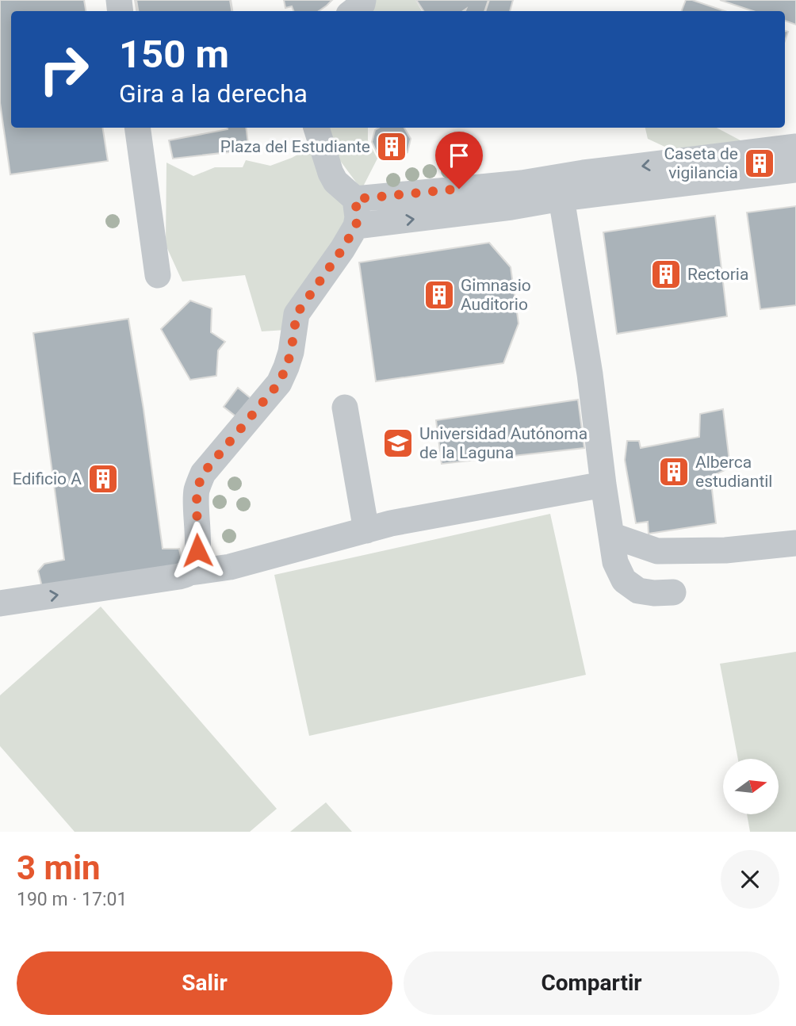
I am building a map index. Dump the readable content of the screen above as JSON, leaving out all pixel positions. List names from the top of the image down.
{
  "places": {
    "building": [
      "Plaza del Estudiante",
      "Caseta de vigilancia",
      "Rectoria",
      "Gimnasio Auditorio",
      "Alberca estudiantil",
      "Edificio A"
    ],
    "school or university": ["Universidad Autónoma de la Laguna"]
  },
  "north": "right",
  "page": {
    "turn": ["150 m", "Gira a la derecha"],
    "heading": ["3 min", "190 m · 17:01"],
    "buttons": ["Salir", "Compartir"]
  }
}
